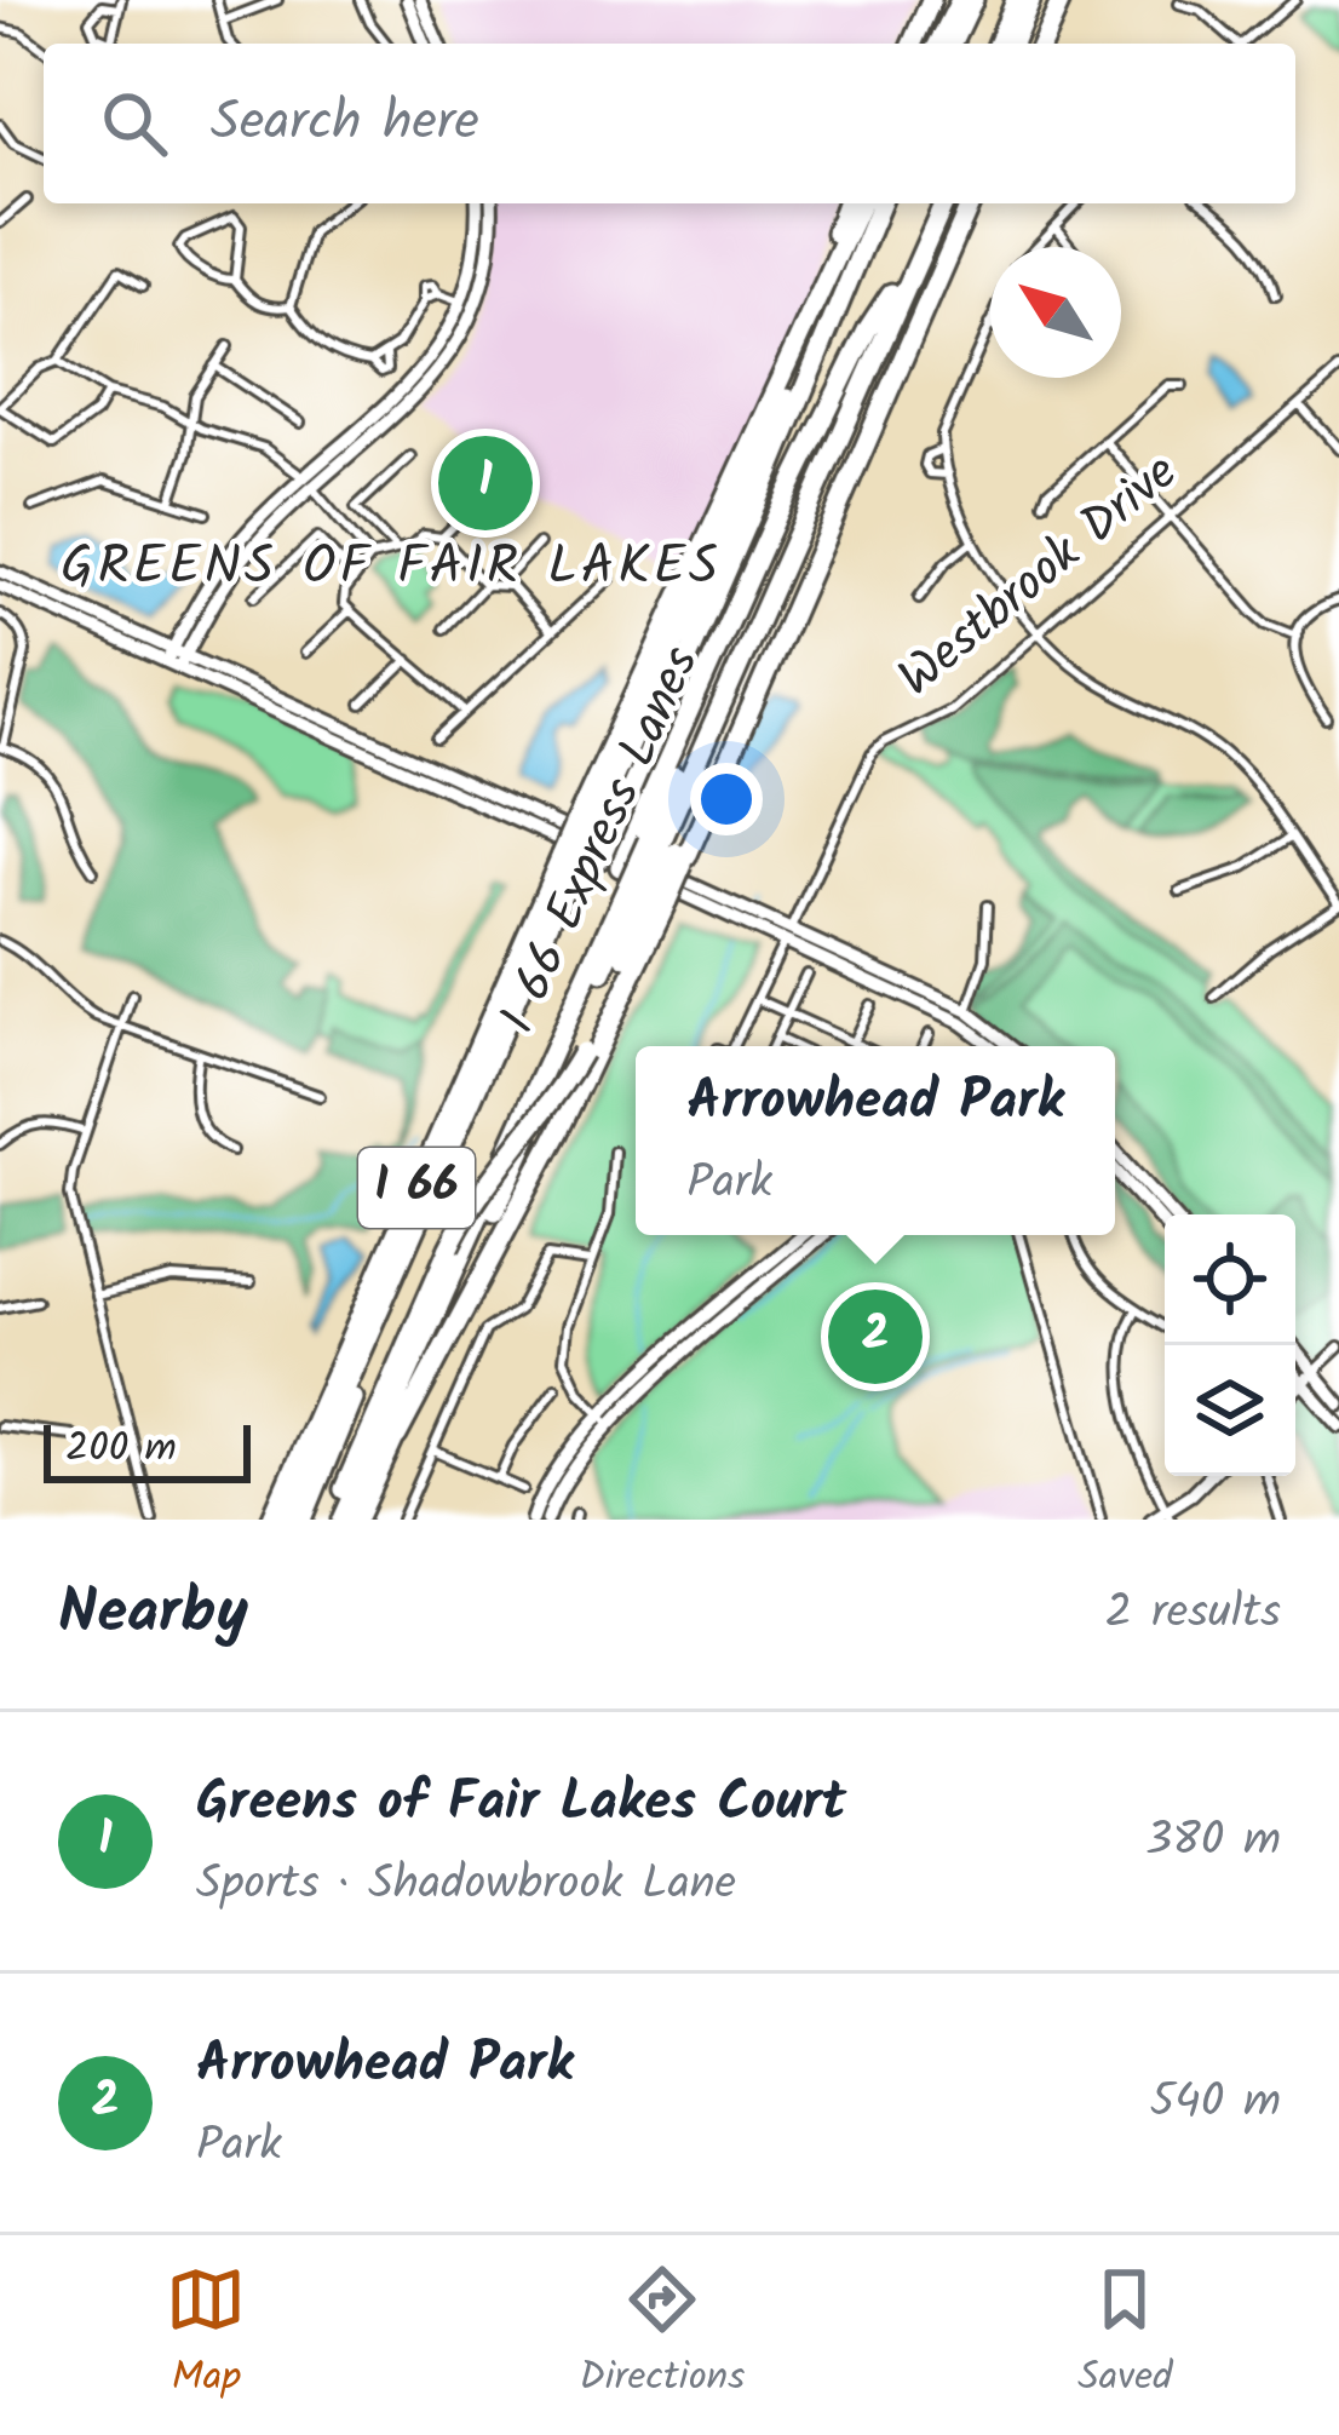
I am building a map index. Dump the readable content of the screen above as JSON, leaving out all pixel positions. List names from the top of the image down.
{
  "streets": {
    "highway": ["I 66 Express Lanes", "I 66"],
    "street": ["Westbrook Drive"]
  },
  "crossings": [
    ["I 66 Express Lanes", "I 66"]
  ],
  "districts": ["GREENS OF FAIR LAKES"],
  "scale_bar": "200 m",
  "north": "top left",
  "page": {
    "search": "Search here",
    "pins": ["1", "2"],
    "popup": ["Arrowhead Park", "Park"],
    "scale": "200 m",
    "heading": ["Nearby", "2 results"],
    "list": [
      {
        "mark": "1",
        "name": "Greens of Fair Lakes Court",
        "note": "Sports · Shadowbrook Lane",
        "value": "380 m"
      },
      {
        "mark": "2",
        "name": "Arrowhead Park",
        "note": "Park",
        "value": "540 m"
      }
    ],
    "nav": ["Map", "Directions", "Saved"]
  }
}
